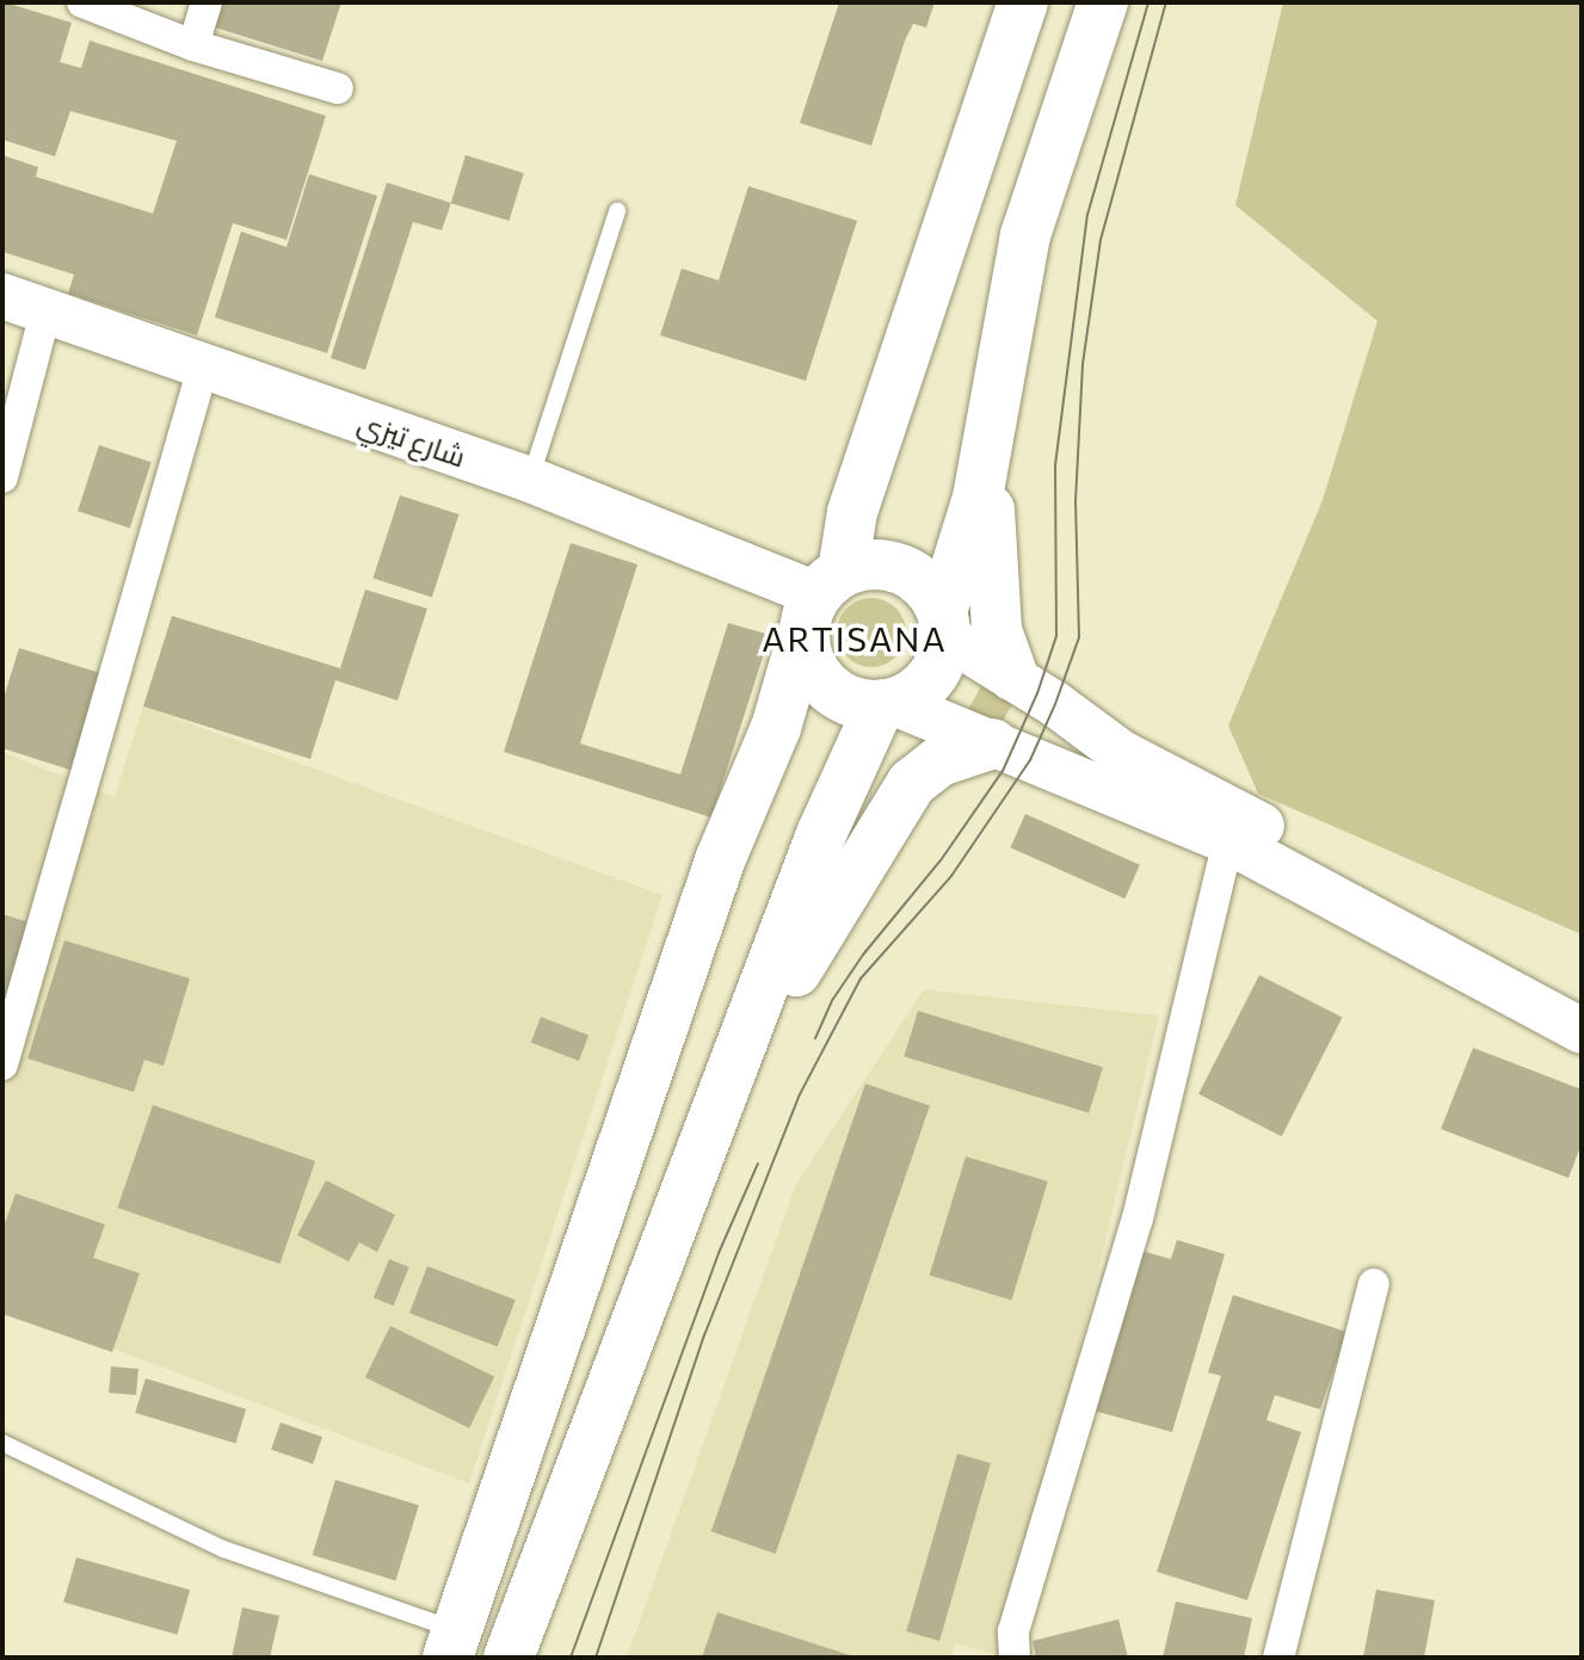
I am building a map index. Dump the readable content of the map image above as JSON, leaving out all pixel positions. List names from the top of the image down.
{
  "streets": {
    "main road": ["شارع تيزي"]
  },
  "districts": ["ARTISANA"]
}
